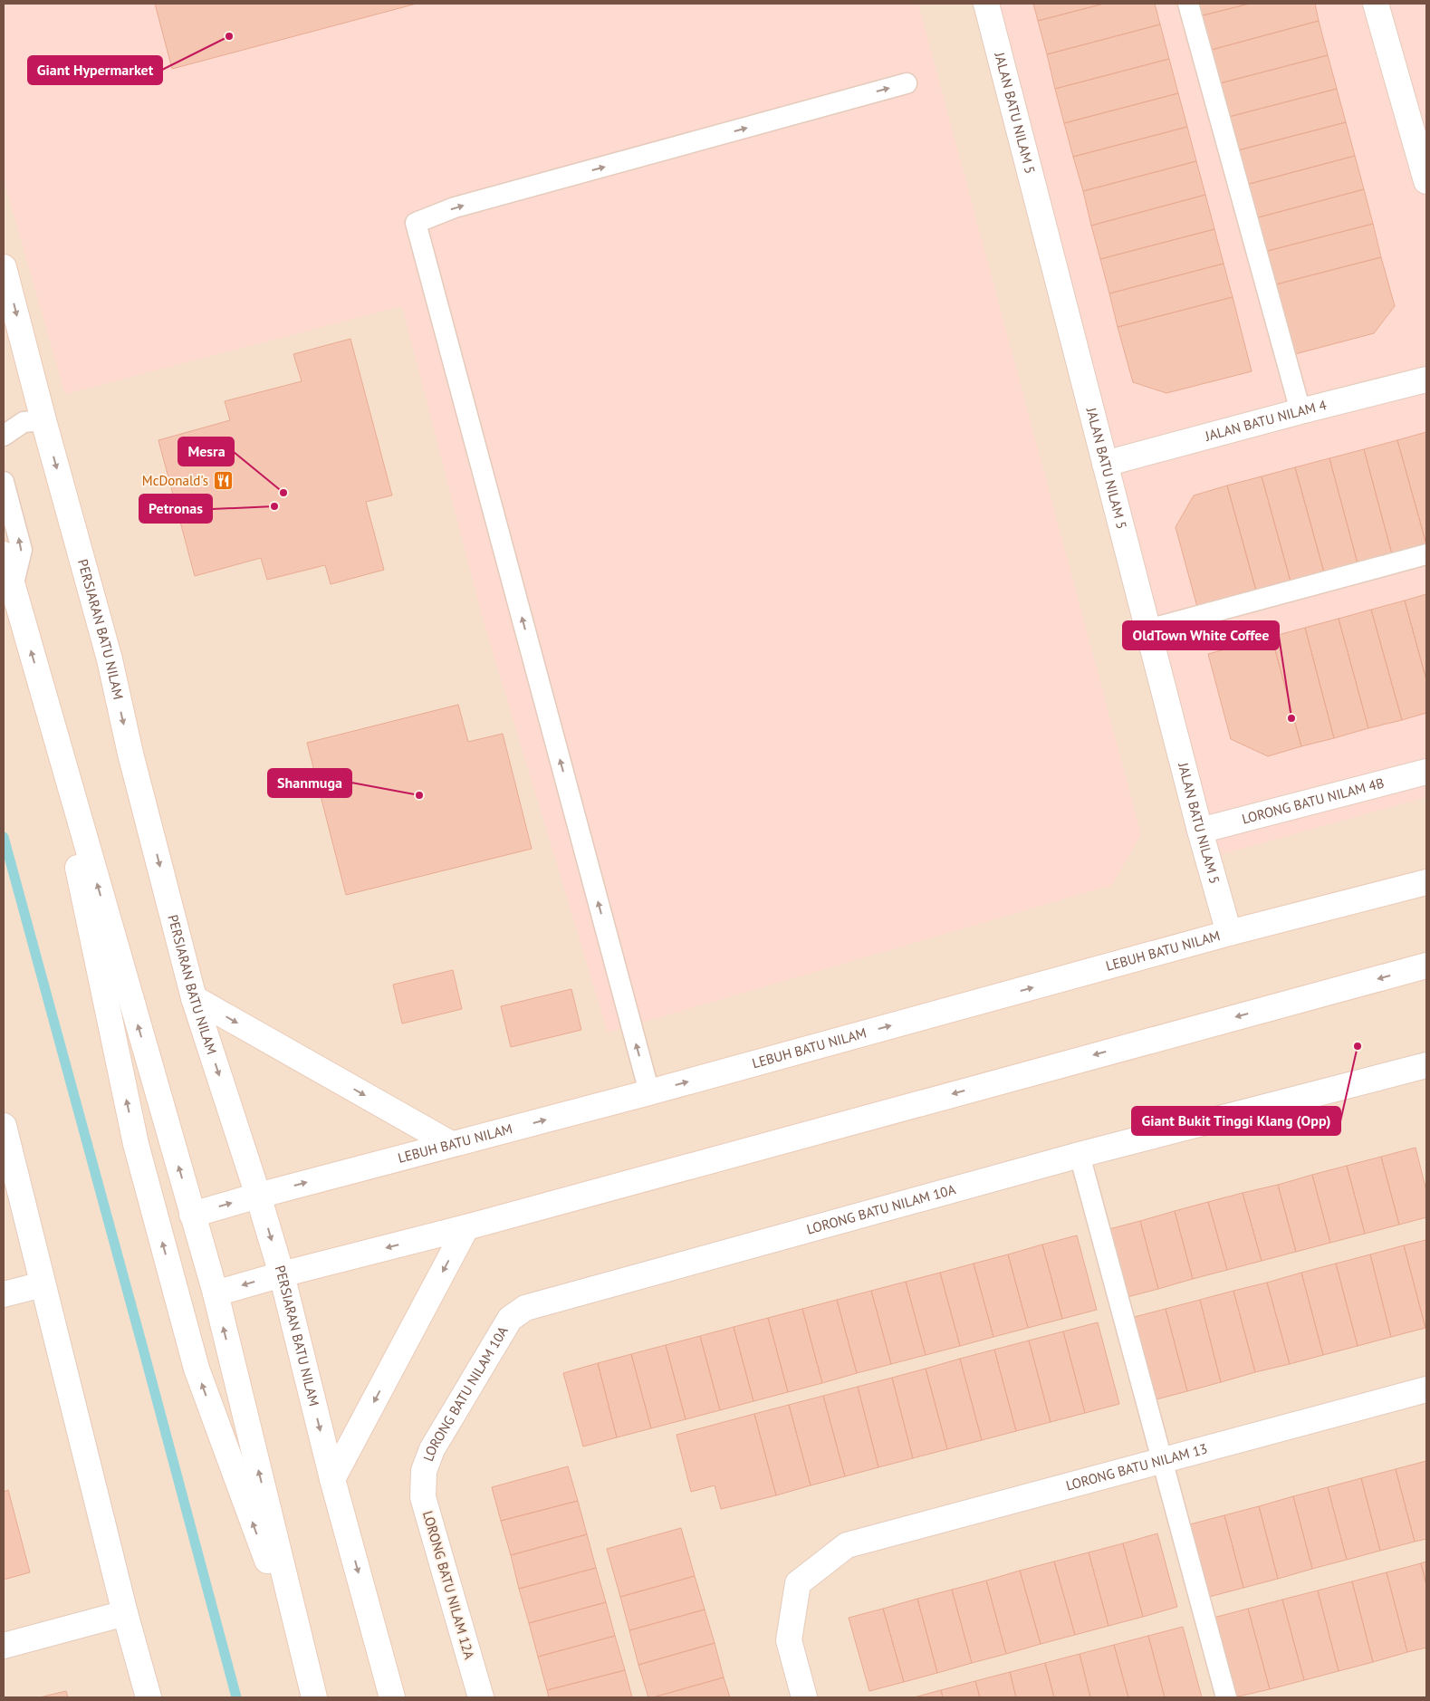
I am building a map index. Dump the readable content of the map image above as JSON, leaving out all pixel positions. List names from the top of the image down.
{
  "streets": {
    "main road": [
      "JALAN BATU NILAM 5",
      "JALAN BATU NILAM 4",
      "PERSIARAN BATU NILAM",
      "LORONG BATU NILAM 4B",
      "LEBUH BATU NILAM",
      "LORONG BATU NILAM 10A",
      "LORONG BATU NILAM 13",
      "LORONG BATU NILAM 12A"
    ]
  },
  "crossings": [
    ["JALAN BATU NILAM 5", "JALAN BATU NILAM 4"],
    ["JALAN BATU NILAM 5", "LORONG BATU NILAM 4B"],
    ["JALAN BATU NILAM 5", "LEBUH BATU NILAM"],
    ["PERSIARAN BATU NILAM", "LEBUH BATU NILAM"],
    ["LORONG BATU NILAM 10A", "LORONG BATU NILAM 12A"]
  ],
  "places": {
    "other": [
      "Giant Hypermarket",
      "Mesra",
      "Petronas",
      "OldTown White Coffee",
      "Shanmuga",
      "Giant Bukit Tinggi Klang (Opp)"
    ],
    "restaurant": ["McDonald's"]
  }
}
